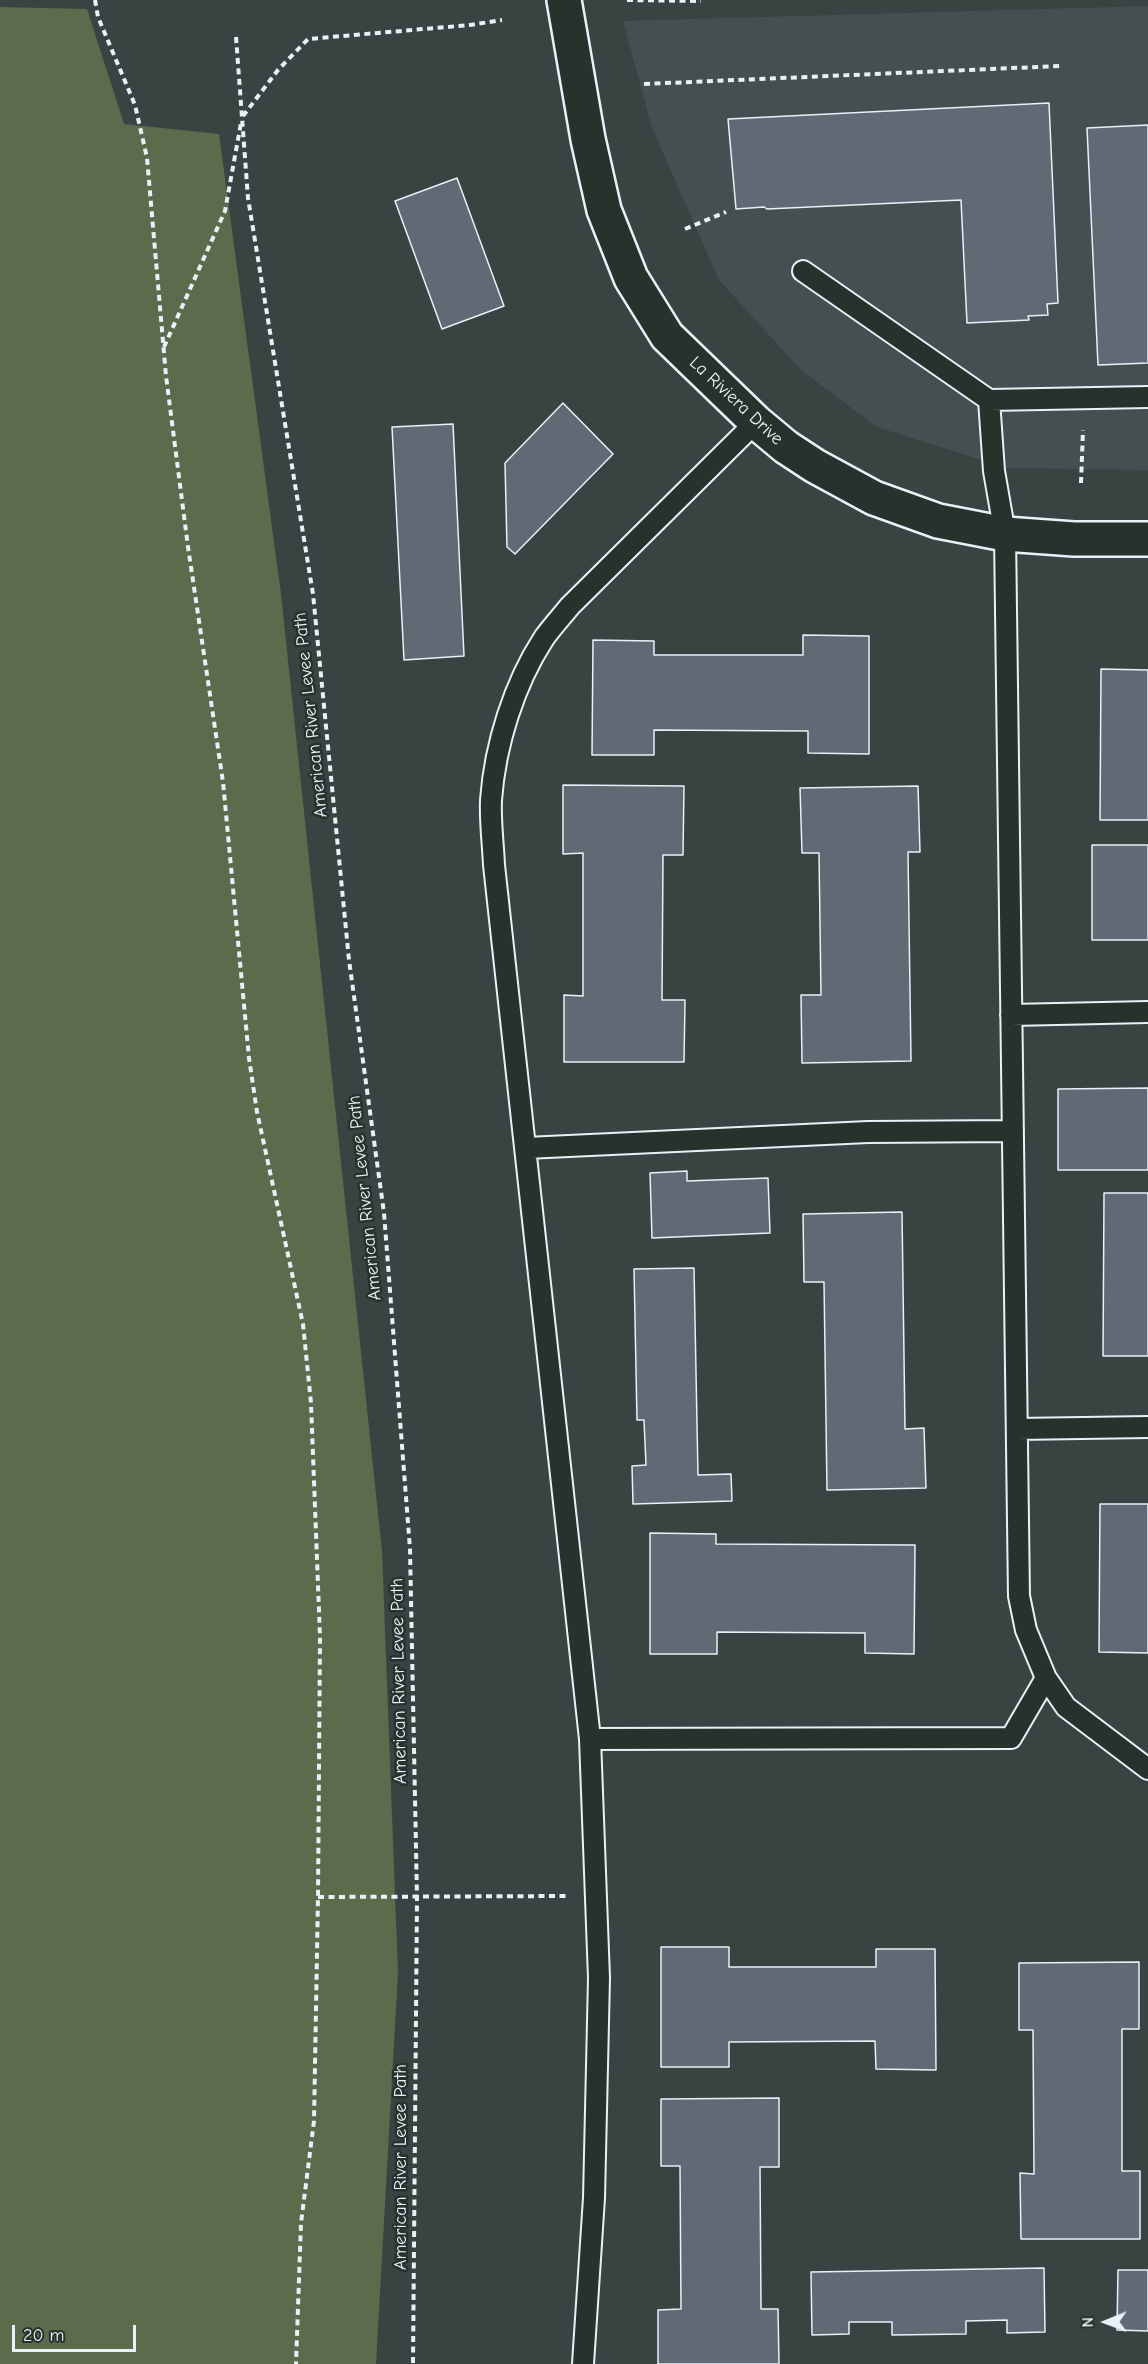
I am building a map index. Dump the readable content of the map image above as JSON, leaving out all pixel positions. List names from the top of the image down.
{
  "streets": {
    "street": ["La Riviera Drive"],
    "path": ["American River Levee Path"]
  },
  "scale_bar": "20 m",
  "north": "left"
}
